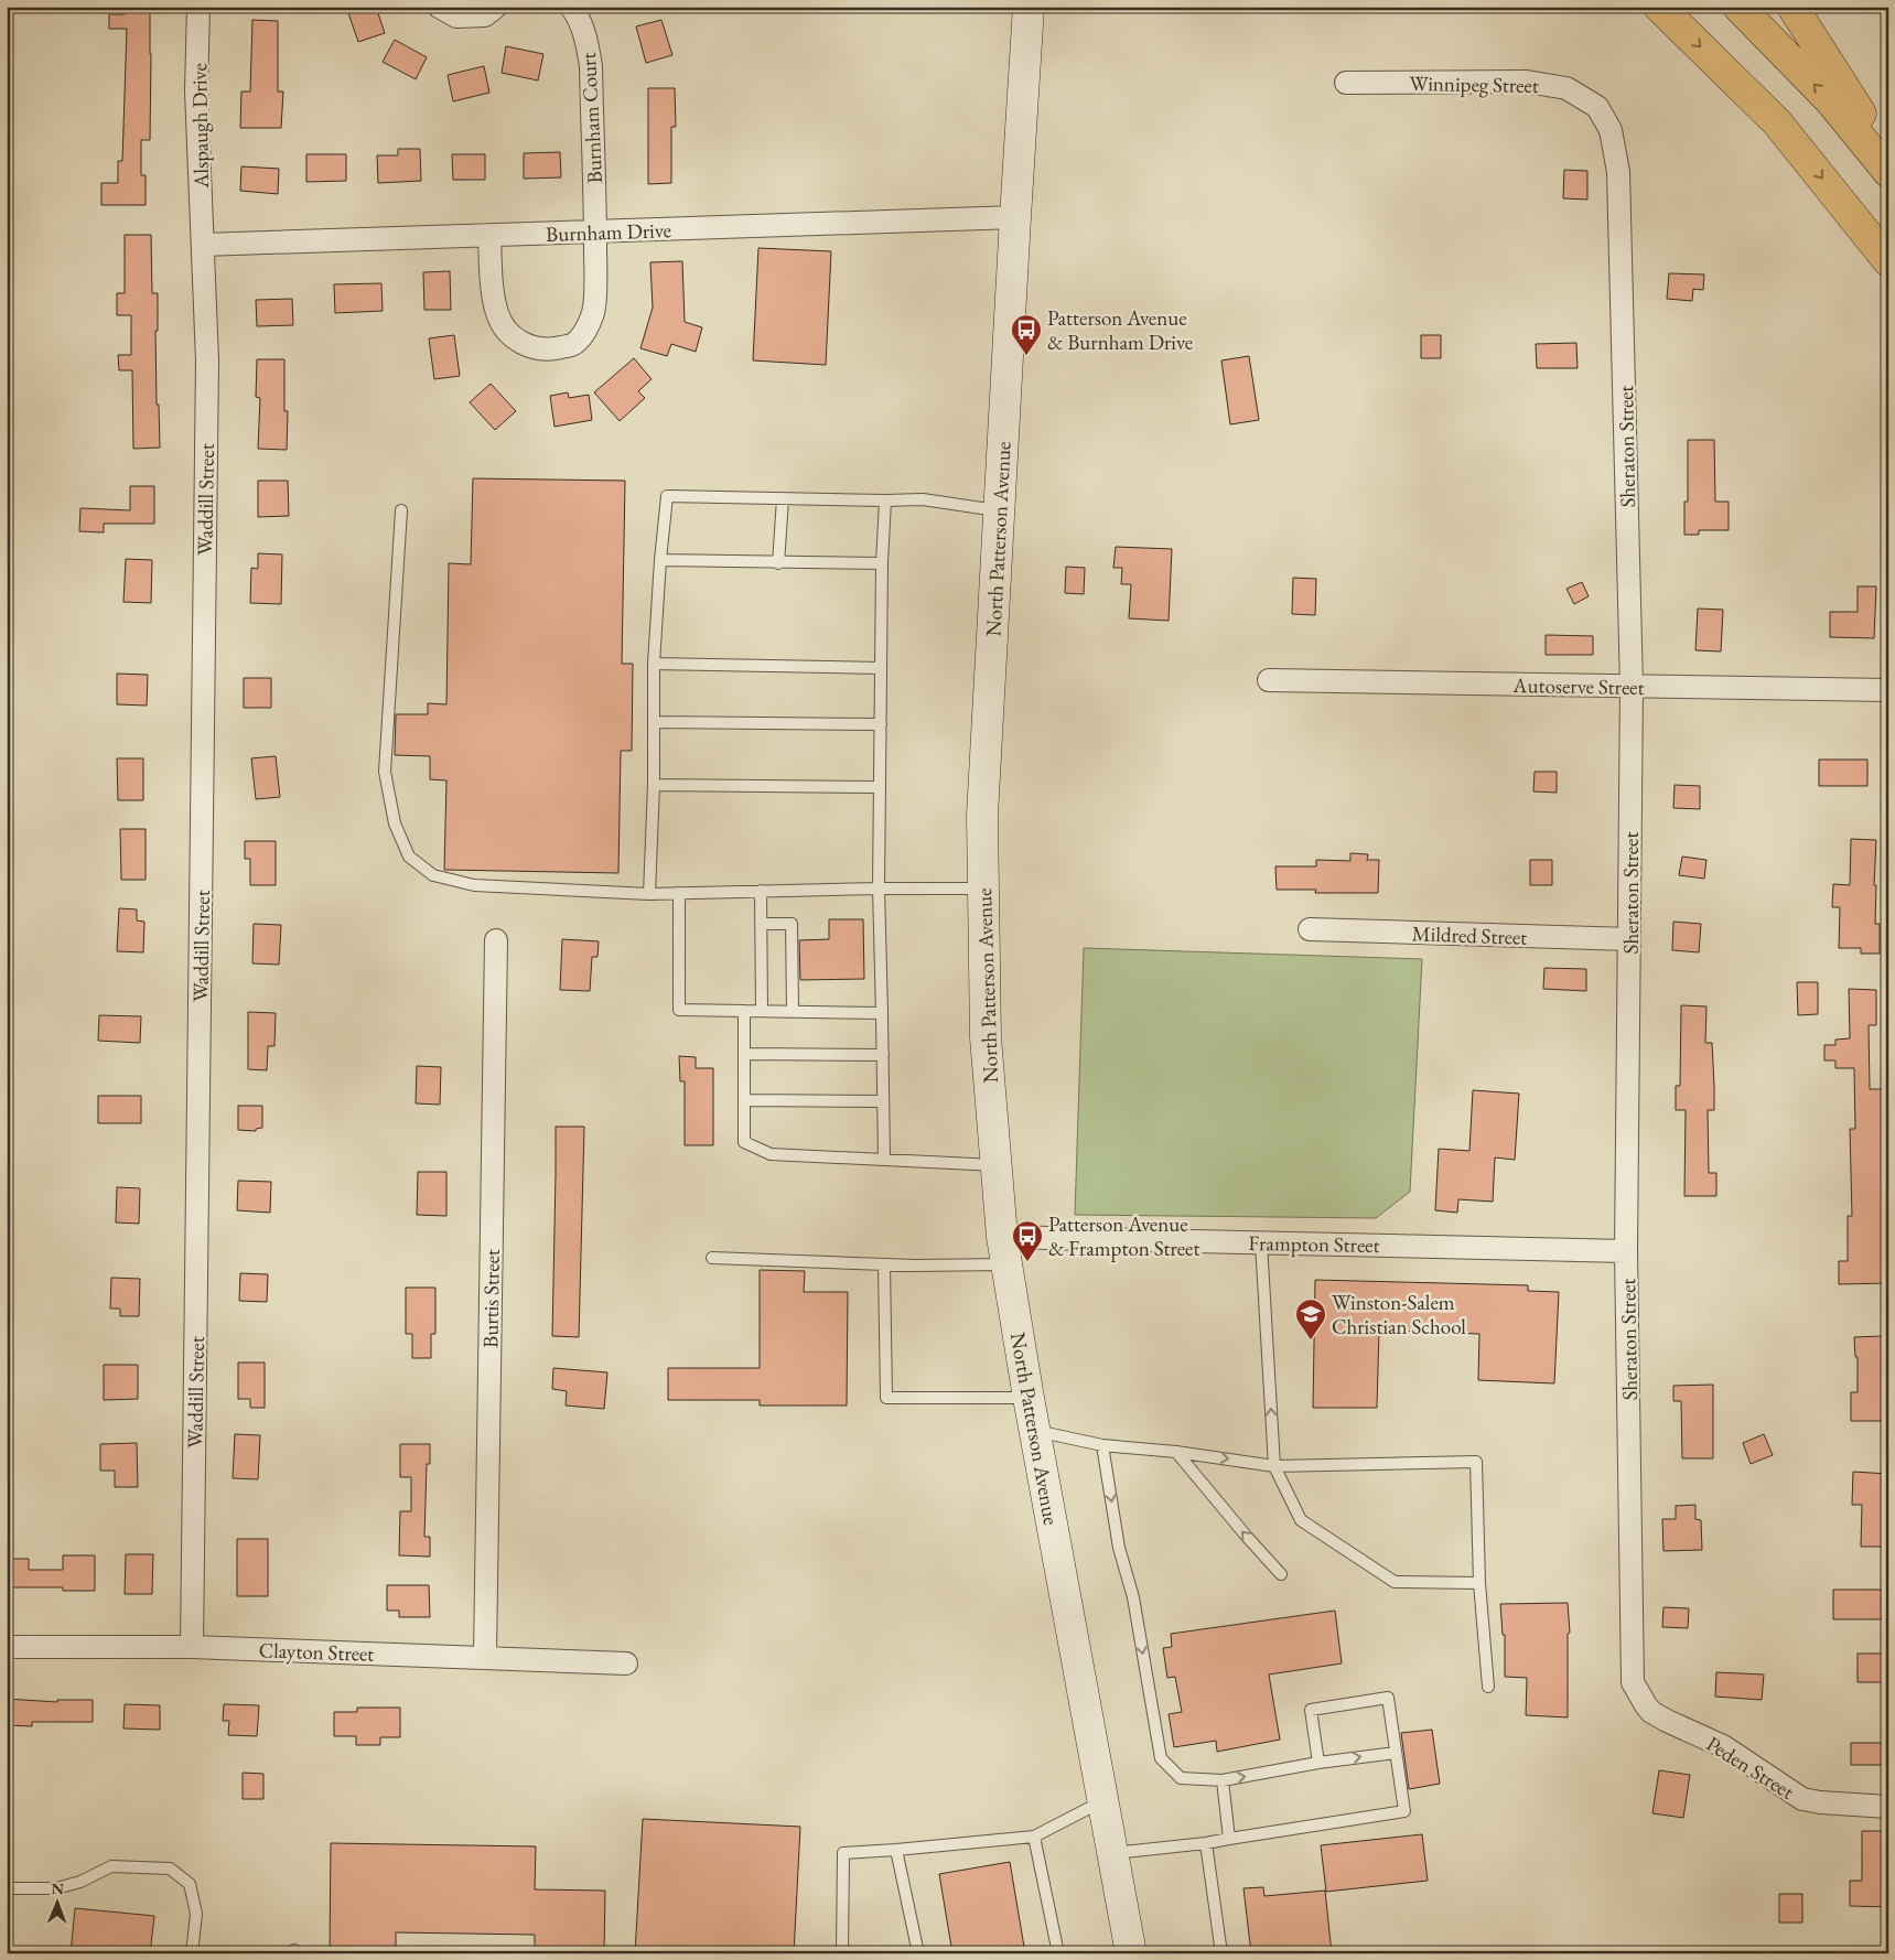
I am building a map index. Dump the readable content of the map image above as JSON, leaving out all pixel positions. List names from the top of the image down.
{
  "streets": {
    "main road": ["North Patterson Avenue"],
    "street": [
      "Winnipeg Street",
      "Burnham Court",
      "Alspaugh Drive",
      "Burnham Drive",
      "Sheraton Street",
      "Waddill Street",
      "Autoserve Street",
      "Mildred Street",
      "Frampton Street",
      "Burtis Street",
      "Clayton Street",
      "Peden Street"
    ]
  },
  "crossings": [
    ["Winnipeg Street", "Sheraton Street"],
    ["Burnham Court", "Burnham Drive"],
    ["Alspaugh Drive", "Burnham Drive"],
    ["Alspaugh Drive", "Waddill Street"],
    ["Burnham Drive", "Waddill Street"],
    ["Burnham Drive", "North Patterson Avenue"],
    ["Sheraton Street", "Autoserve Street"],
    ["Sheraton Street", "Mildred Street"],
    ["Sheraton Street", "Frampton Street"],
    ["Sheraton Street", "Peden Street"],
    ["Waddill Street", "Clayton Street"],
    ["North Patterson Avenue", "Frampton Street"],
    ["Burtis Street", "Clayton Street"]
  ],
  "places": {
    "bus stop": ["Patterson Avenue & Burnham Drive", "Patterson Avenue & Frampton Street"],
    "school or university": ["Winston-Salem Christian School"]
  },
  "north": "top"
}
